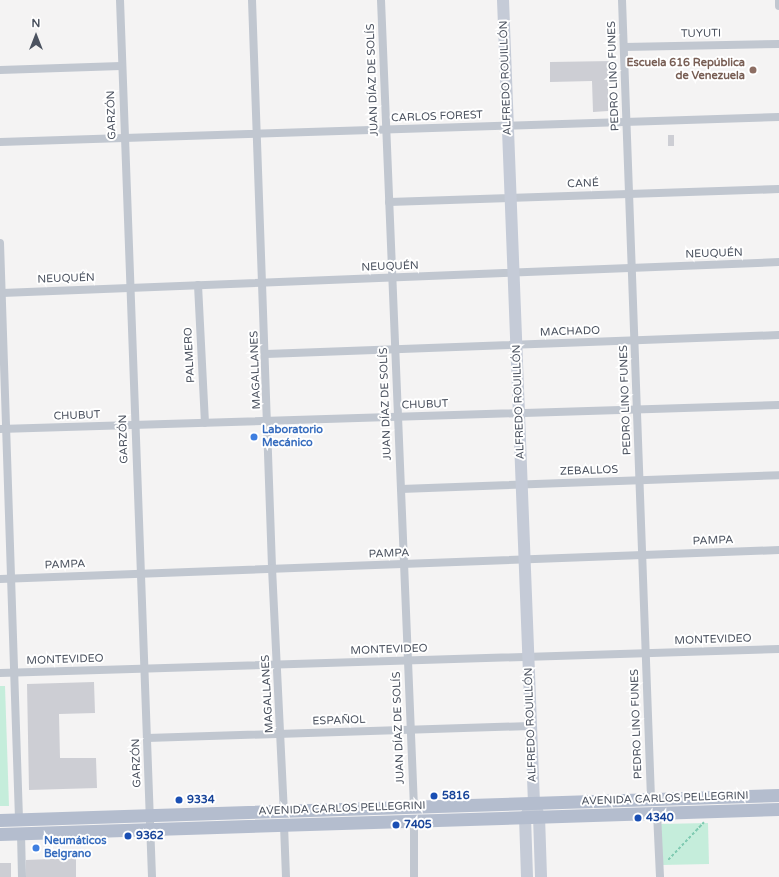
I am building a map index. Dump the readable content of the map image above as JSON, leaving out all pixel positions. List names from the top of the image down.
{
  "streets": {
    "main road": ["AVENIDA CARLOS PELLEGRINI"],
    "street": [
      "TUYUTI",
      "PEDRO LINO FUNES",
      "ALFREDO ROUILLÓN",
      "JUAN DÍAZ DE SOLÍS",
      "GARZÓN",
      "CARLOS FOREST",
      "CANÉ",
      "NEUQUÉN",
      "MACHADO",
      "PALMERO",
      "MAGALLANES",
      "CHUBUT",
      "ZEBALLOS",
      "PAMPA",
      "MONTEVIDEO",
      "ESPAÑOL"
    ]
  },
  "crossings": [
    ["TUYUTI", "PEDRO LINO FUNES"],
    ["PEDRO LINO FUNES", "CARLOS FOREST"],
    ["PEDRO LINO FUNES", "CANÉ"],
    ["PEDRO LINO FUNES", "NEUQUÉN"],
    ["PEDRO LINO FUNES", "MACHADO"],
    ["PEDRO LINO FUNES", "CHUBUT"],
    ["PEDRO LINO FUNES", "ZEBALLOS"],
    ["PEDRO LINO FUNES", "PAMPA"],
    ["PEDRO LINO FUNES", "MONTEVIDEO"],
    ["PEDRO LINO FUNES", "AVENIDA CARLOS PELLEGRINI"],
    ["ALFREDO ROUILLÓN", "CARLOS FOREST"],
    ["ALFREDO ROUILLÓN", "CANÉ"],
    ["ALFREDO ROUILLÓN", "NEUQUÉN"],
    ["ALFREDO ROUILLÓN", "MACHADO"],
    ["ALFREDO ROUILLÓN", "CHUBUT"],
    ["ALFREDO ROUILLÓN", "ZEBALLOS"],
    ["ALFREDO ROUILLÓN", "PAMPA"],
    ["ALFREDO ROUILLÓN", "MONTEVIDEO"],
    ["ALFREDO ROUILLÓN", "ESPAÑOL"],
    ["ALFREDO ROUILLÓN", "AVENIDA CARLOS PELLEGRINI"],
    ["JUAN DÍAZ DE SOLÍS", "CARLOS FOREST"],
    ["JUAN DÍAZ DE SOLÍS", "CANÉ"],
    ["JUAN DÍAZ DE SOLÍS", "NEUQUÉN"],
    ["JUAN DÍAZ DE SOLÍS", "MACHADO"],
    ["JUAN DÍAZ DE SOLÍS", "CHUBUT"],
    ["JUAN DÍAZ DE SOLÍS", "ZEBALLOS"],
    ["JUAN DÍAZ DE SOLÍS", "PAMPA"],
    ["JUAN DÍAZ DE SOLÍS", "MONTEVIDEO"],
    ["JUAN DÍAZ DE SOLÍS", "ESPAÑOL"],
    ["JUAN DÍAZ DE SOLÍS", "AVENIDA CARLOS PELLEGRINI"],
    ["GARZÓN", "CARLOS FOREST"],
    ["GARZÓN", "NEUQUÉN"],
    ["GARZÓN", "CHUBUT"],
    ["GARZÓN", "PAMPA"],
    ["GARZÓN", "MONTEVIDEO"],
    ["GARZÓN", "ESPAÑOL"],
    ["GARZÓN", "AVENIDA CARLOS PELLEGRINI"],
    ["CARLOS FOREST", "MAGALLANES"],
    ["NEUQUÉN", "PALMERO"],
    ["NEUQUÉN", "MAGALLANES"],
    ["MACHADO", "MAGALLANES"],
    ["PALMERO", "CHUBUT"],
    ["MAGALLANES", "CHUBUT"],
    ["MAGALLANES", "PAMPA"],
    ["MAGALLANES", "MONTEVIDEO"],
    ["MAGALLANES", "ESPAÑOL"],
    ["MAGALLANES", "AVENIDA CARLOS PELLEGRINI"]
  ],
  "places": [
    "Escuela 616 República de Venezuela",
    "Laboratorio Mecánico",
    "5816",
    "9334",
    "4340",
    "7405",
    "9362",
    "Neumáticos Belgrano"
  ],
  "north": "top"
}
